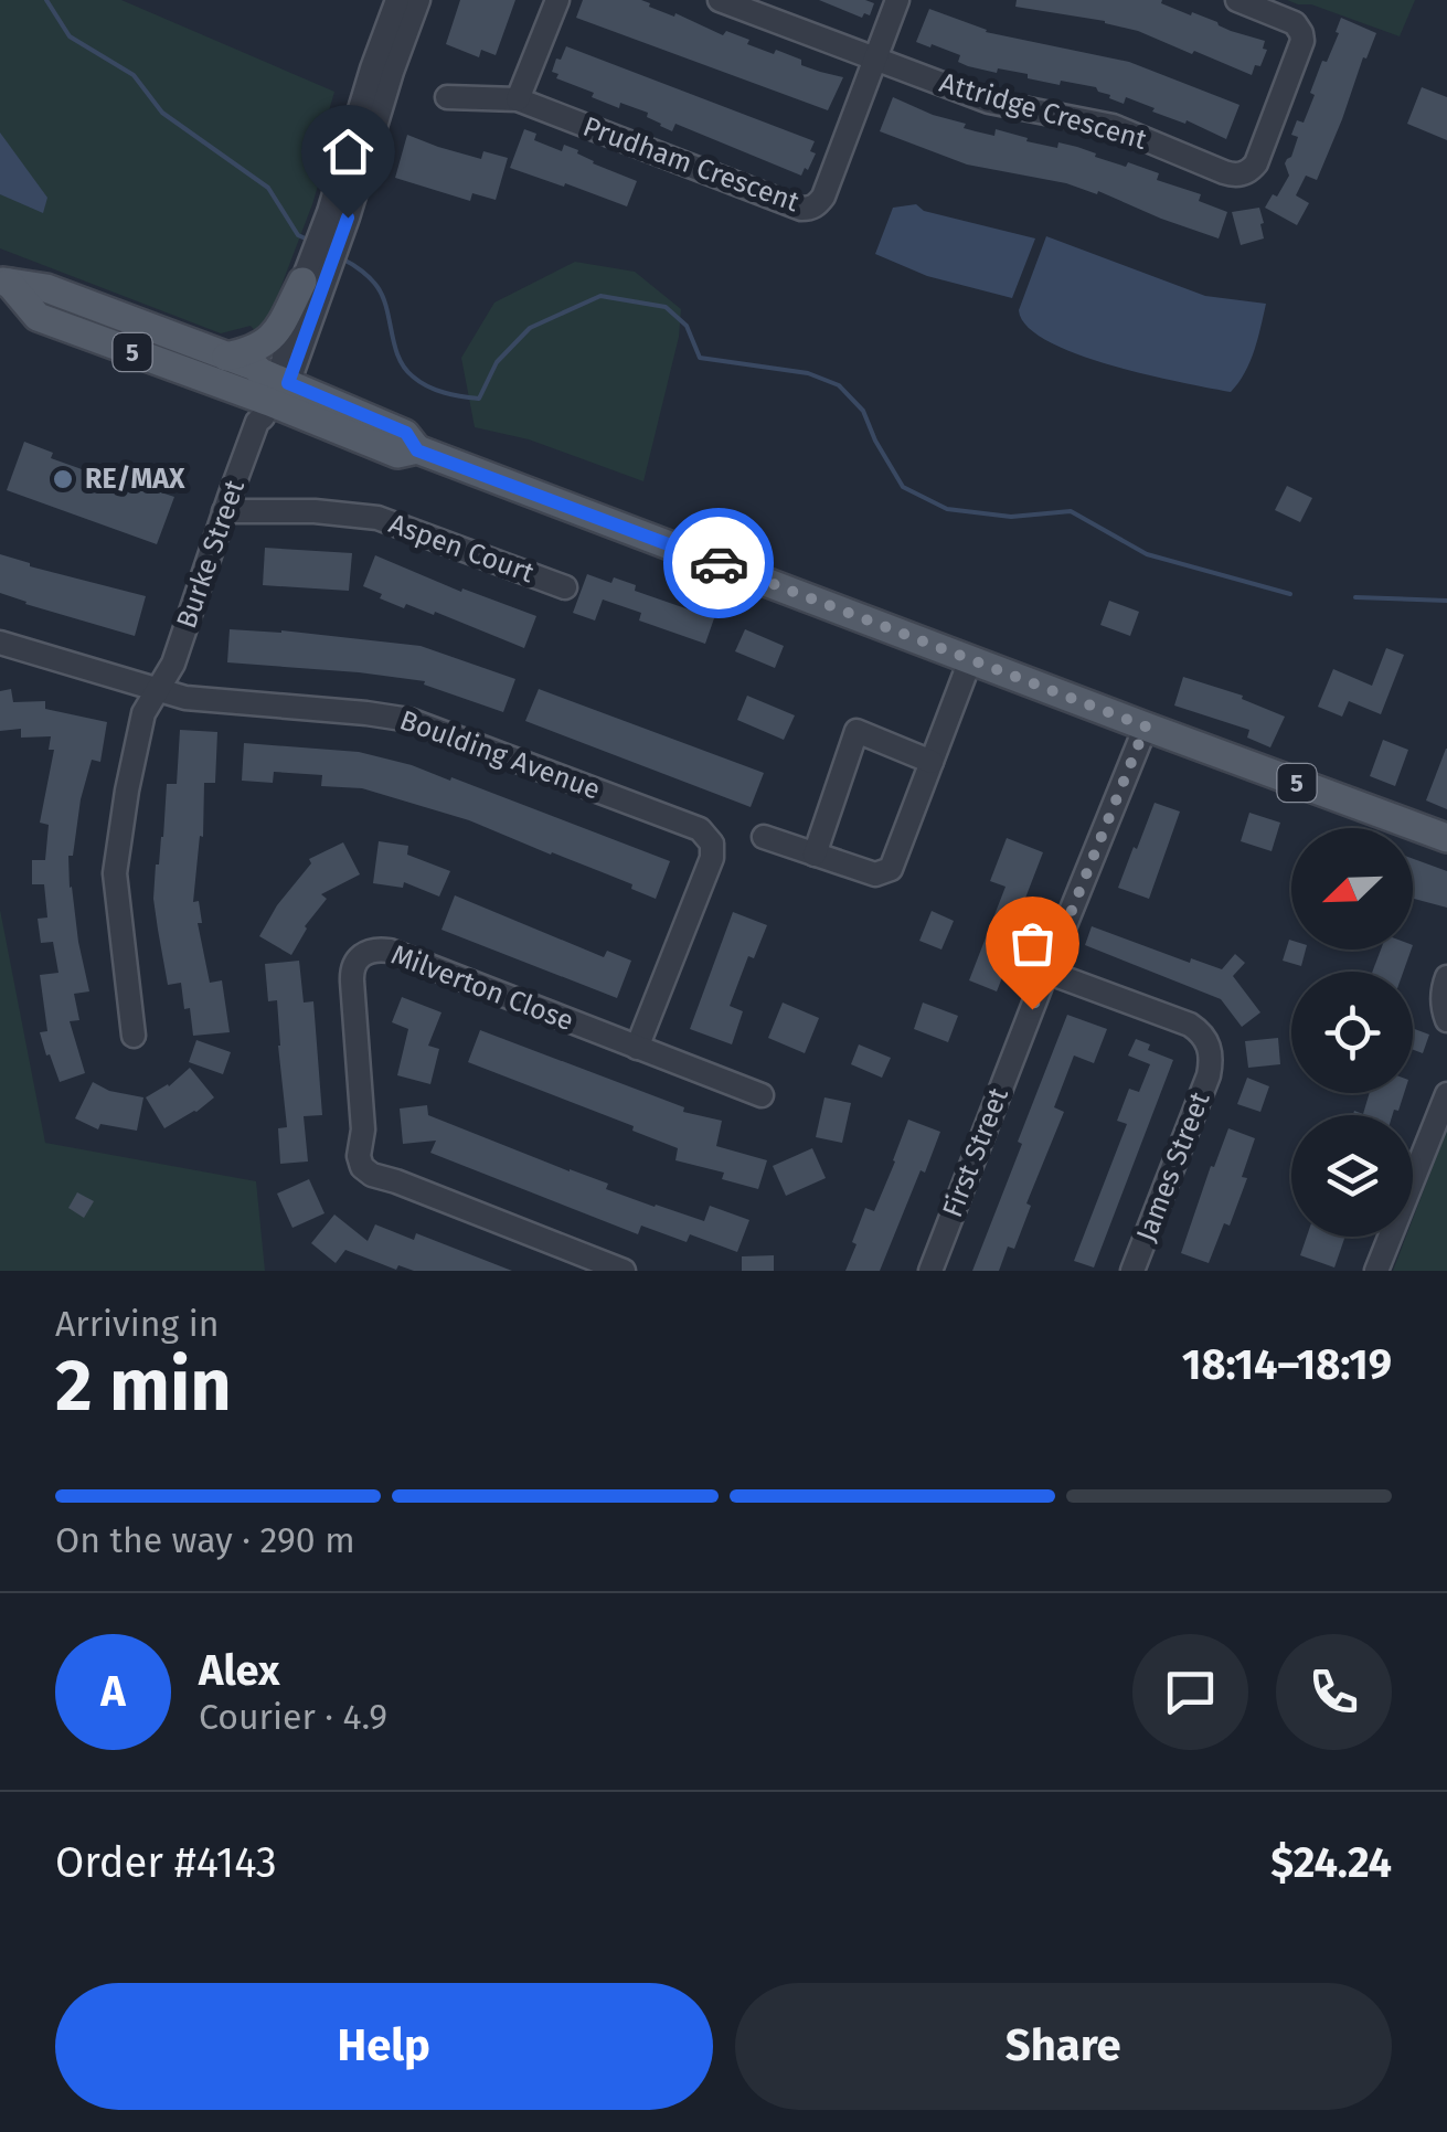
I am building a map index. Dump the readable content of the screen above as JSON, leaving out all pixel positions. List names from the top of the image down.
{
  "streets": {
    "main road": ["5"],
    "street": [
      "Attridge Crescent",
      "Prudham Crescent",
      "Aspen Court",
      "Burke Street",
      "Boulding Avenue",
      "Milverton Close",
      "First Street",
      "James Street"
    ]
  },
  "crossings": [
    ["Attridge Crescent", "Prudham Crescent"],
    ["5", "Burke Street"],
    ["5", "First Street"],
    ["Aspen Court", "Burke Street"],
    ["Burke Street", "Boulding Avenue"],
    ["Boulding Avenue", "Milverton Close"],
    ["First Street", "James Street"]
  ],
  "places": ["RE/MAX"],
  "north": "bottom left",
  "page": {
    "heading": ["2 min", "Arriving in", "18:14–18:19"],
    "panel": [
      "Alex",
      "Courier · 4.9",
      "Order #4143",
      "$24.24"
    ],
    "bar": "On the way · 290 m",
    "round": "A",
    "buttons": ["Help", "Share"]
  }
}
